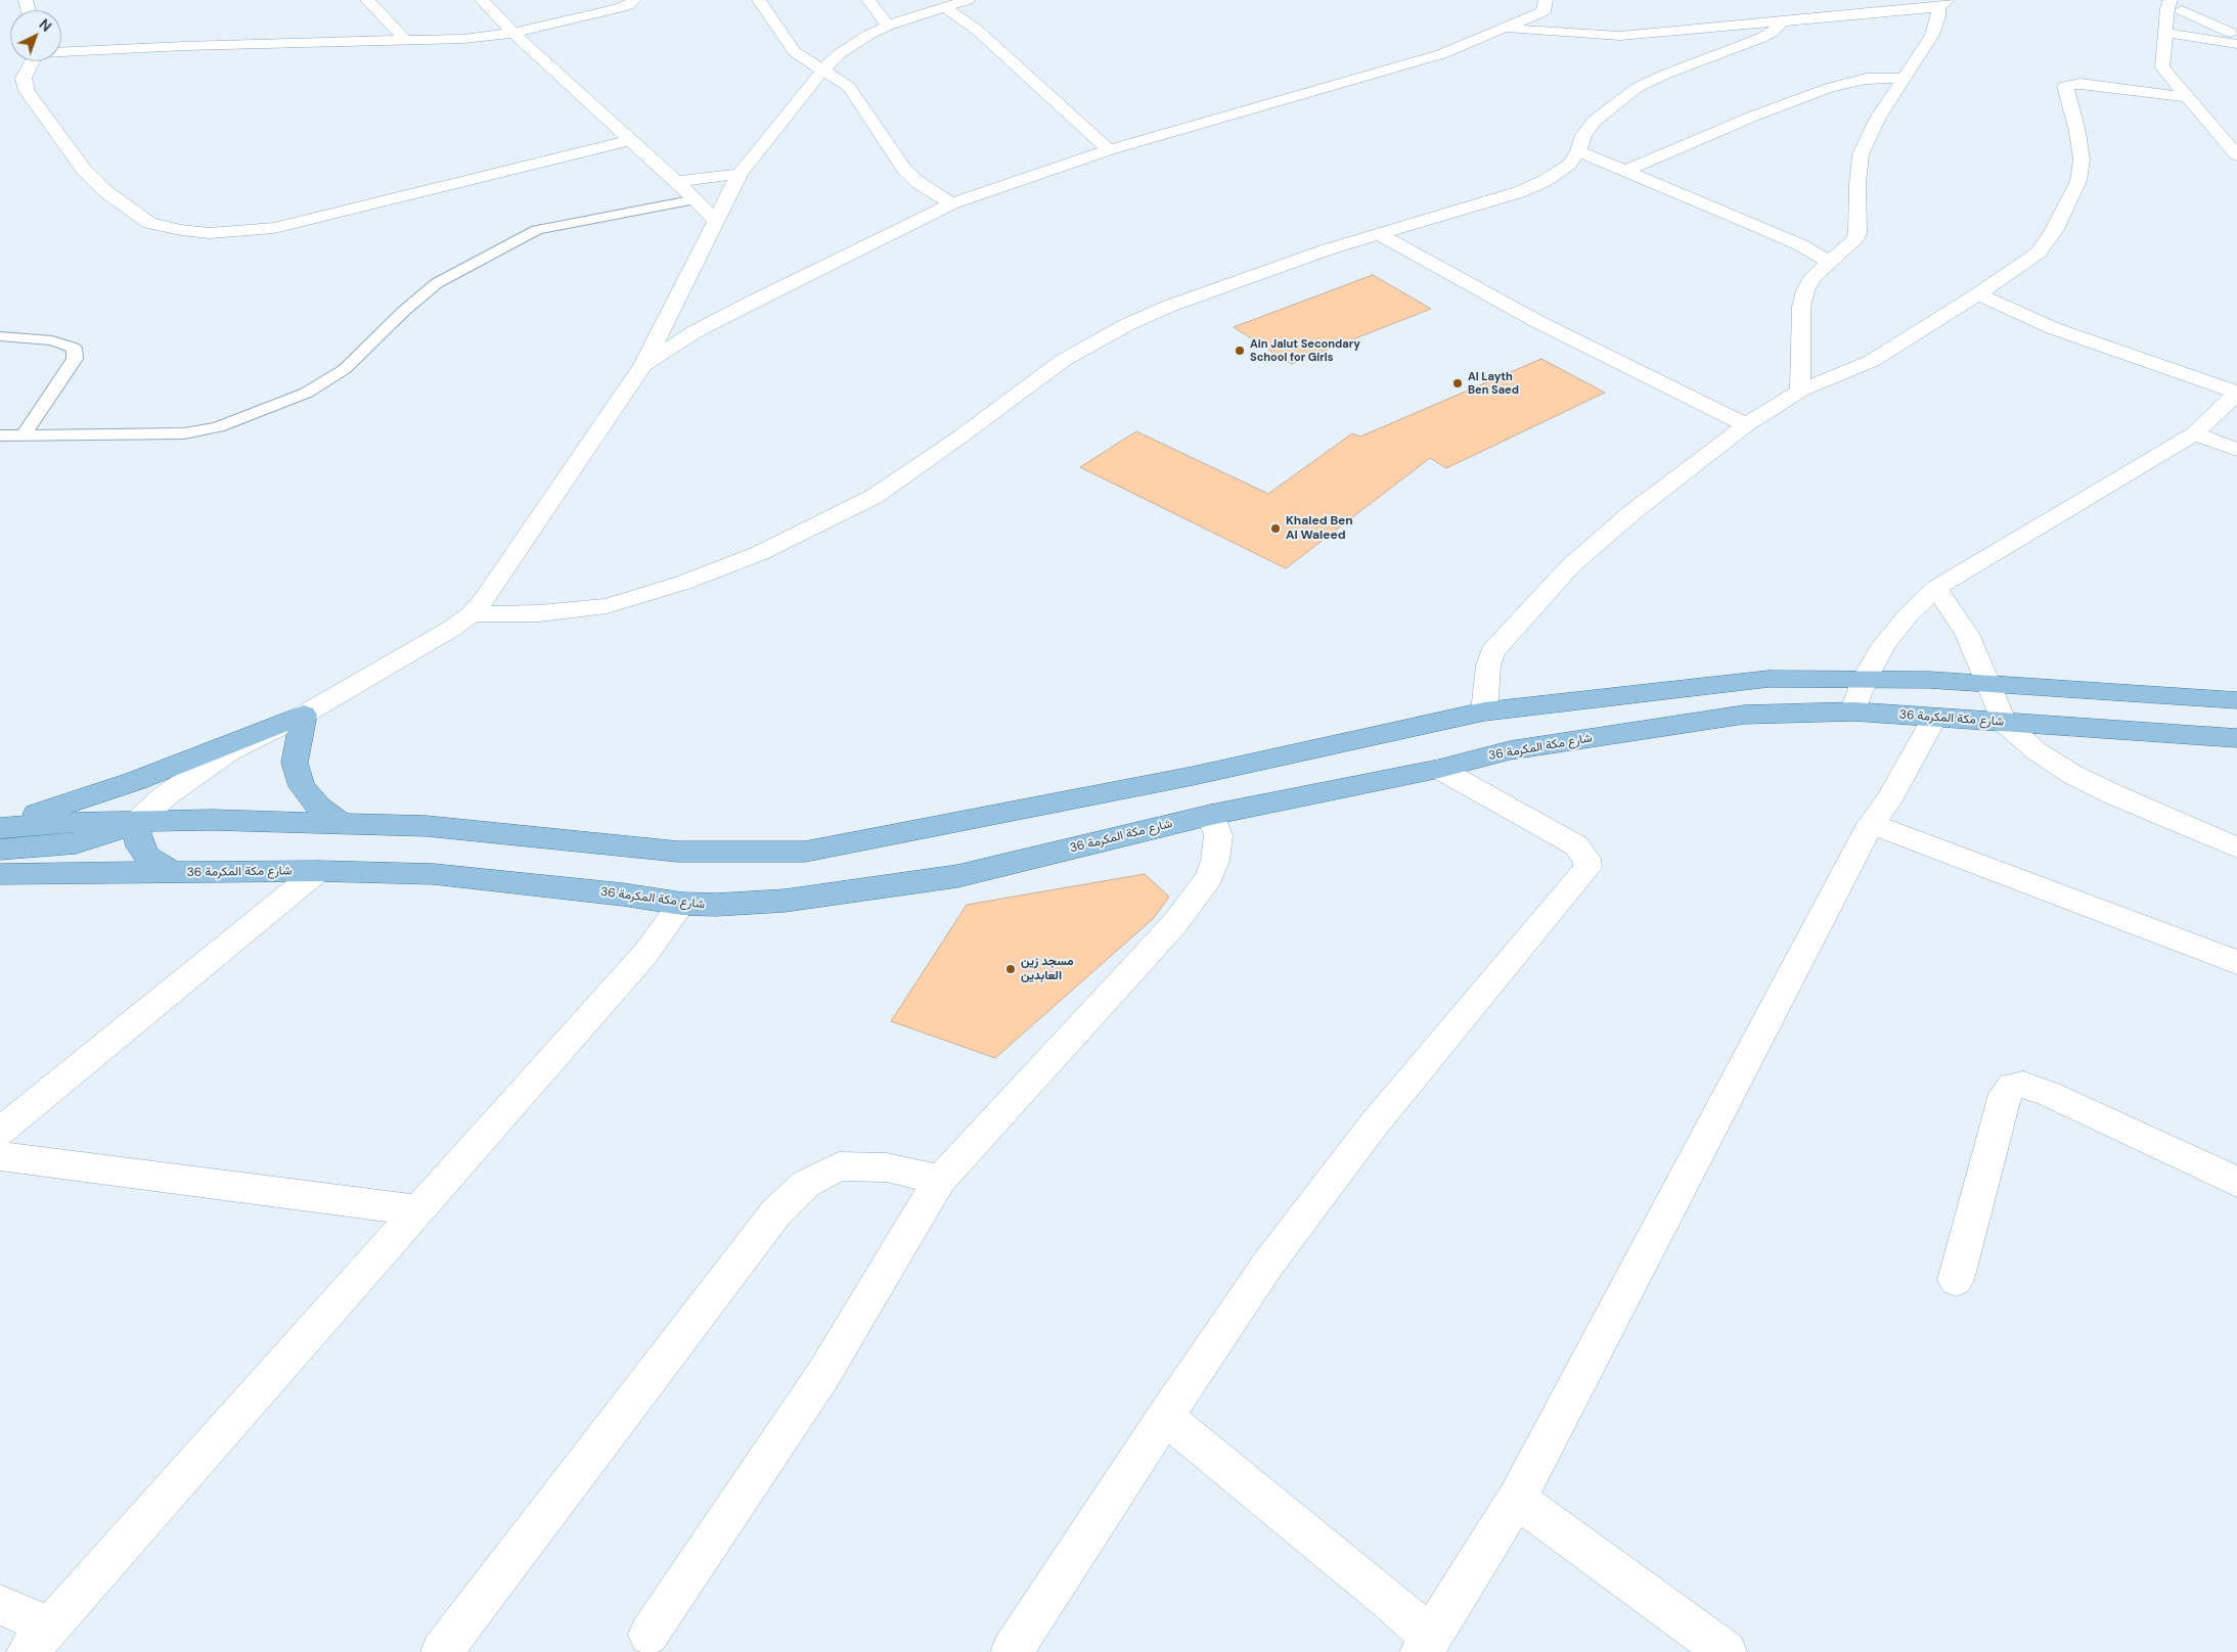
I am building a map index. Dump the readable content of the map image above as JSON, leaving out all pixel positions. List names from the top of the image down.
{
  "streets": {
    "main road": ["شارع مكة المكرمة 36"]
  },
  "places": [
    "Ain Jalut Secondary School for Girls",
    "Al Layth Ben Saed",
    "Khaled Ben Al Waleed",
    "مسجد زين العابدين"
  ],
  "north": "top right"
}
